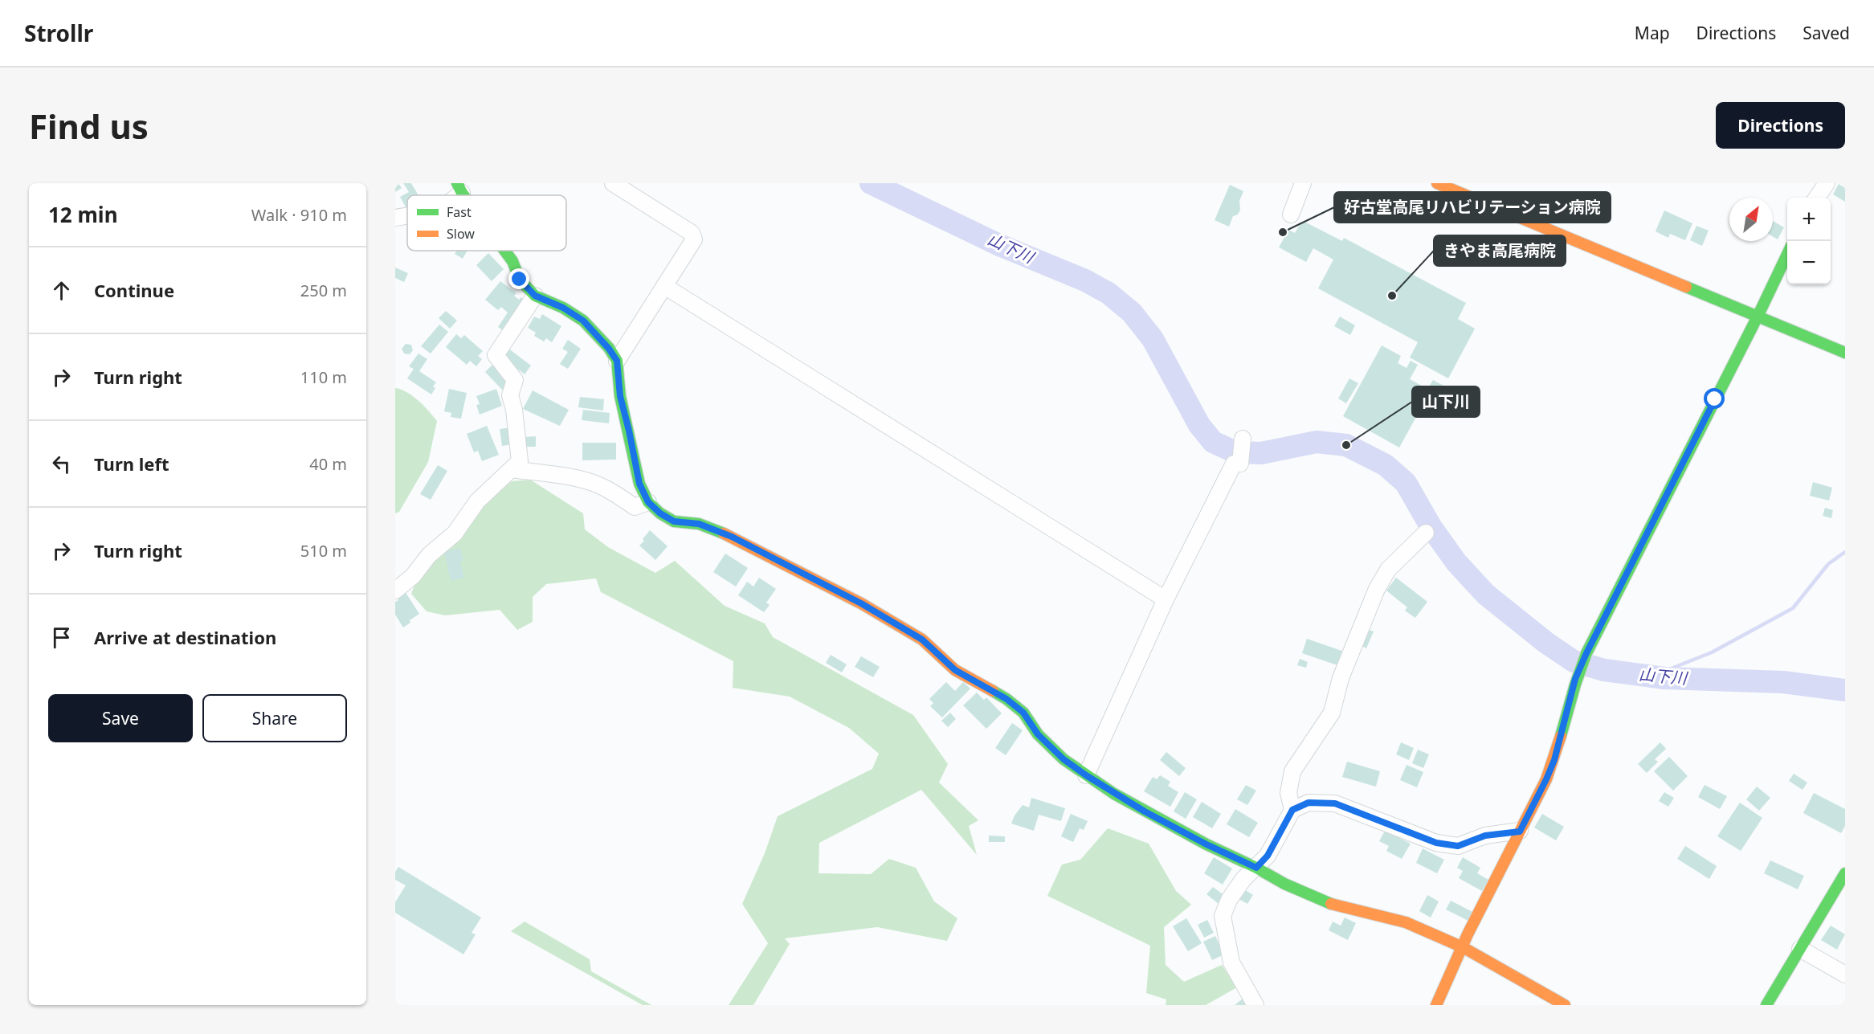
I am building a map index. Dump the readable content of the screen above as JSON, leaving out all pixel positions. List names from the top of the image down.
{
  "water": ["山下川"],
  "places": ["好古堂高尾リハビリテーション病院", "きやま高尾病院", "山下川"],
  "legend": ["Fast", "Slow"],
  "north": "top right",
  "page": {
    "header": "Strollr",
    "nav": ["Map", "Directions", "Saved"],
    "buttons": [
      "Directions",
      ["Save", "Share"]
    ],
    "title": "Find us",
    "heading": ["12 min", "Walk · 910 m"],
    "map_buttons": ["+", "−"],
    "list": [
      ["Continue", "250 m"],
      ["Turn right", "110 m"],
      ["Turn left", "40 m"],
      ["Turn right", "510 m"],
      "Arrive at destination"
    ]
  }
}
